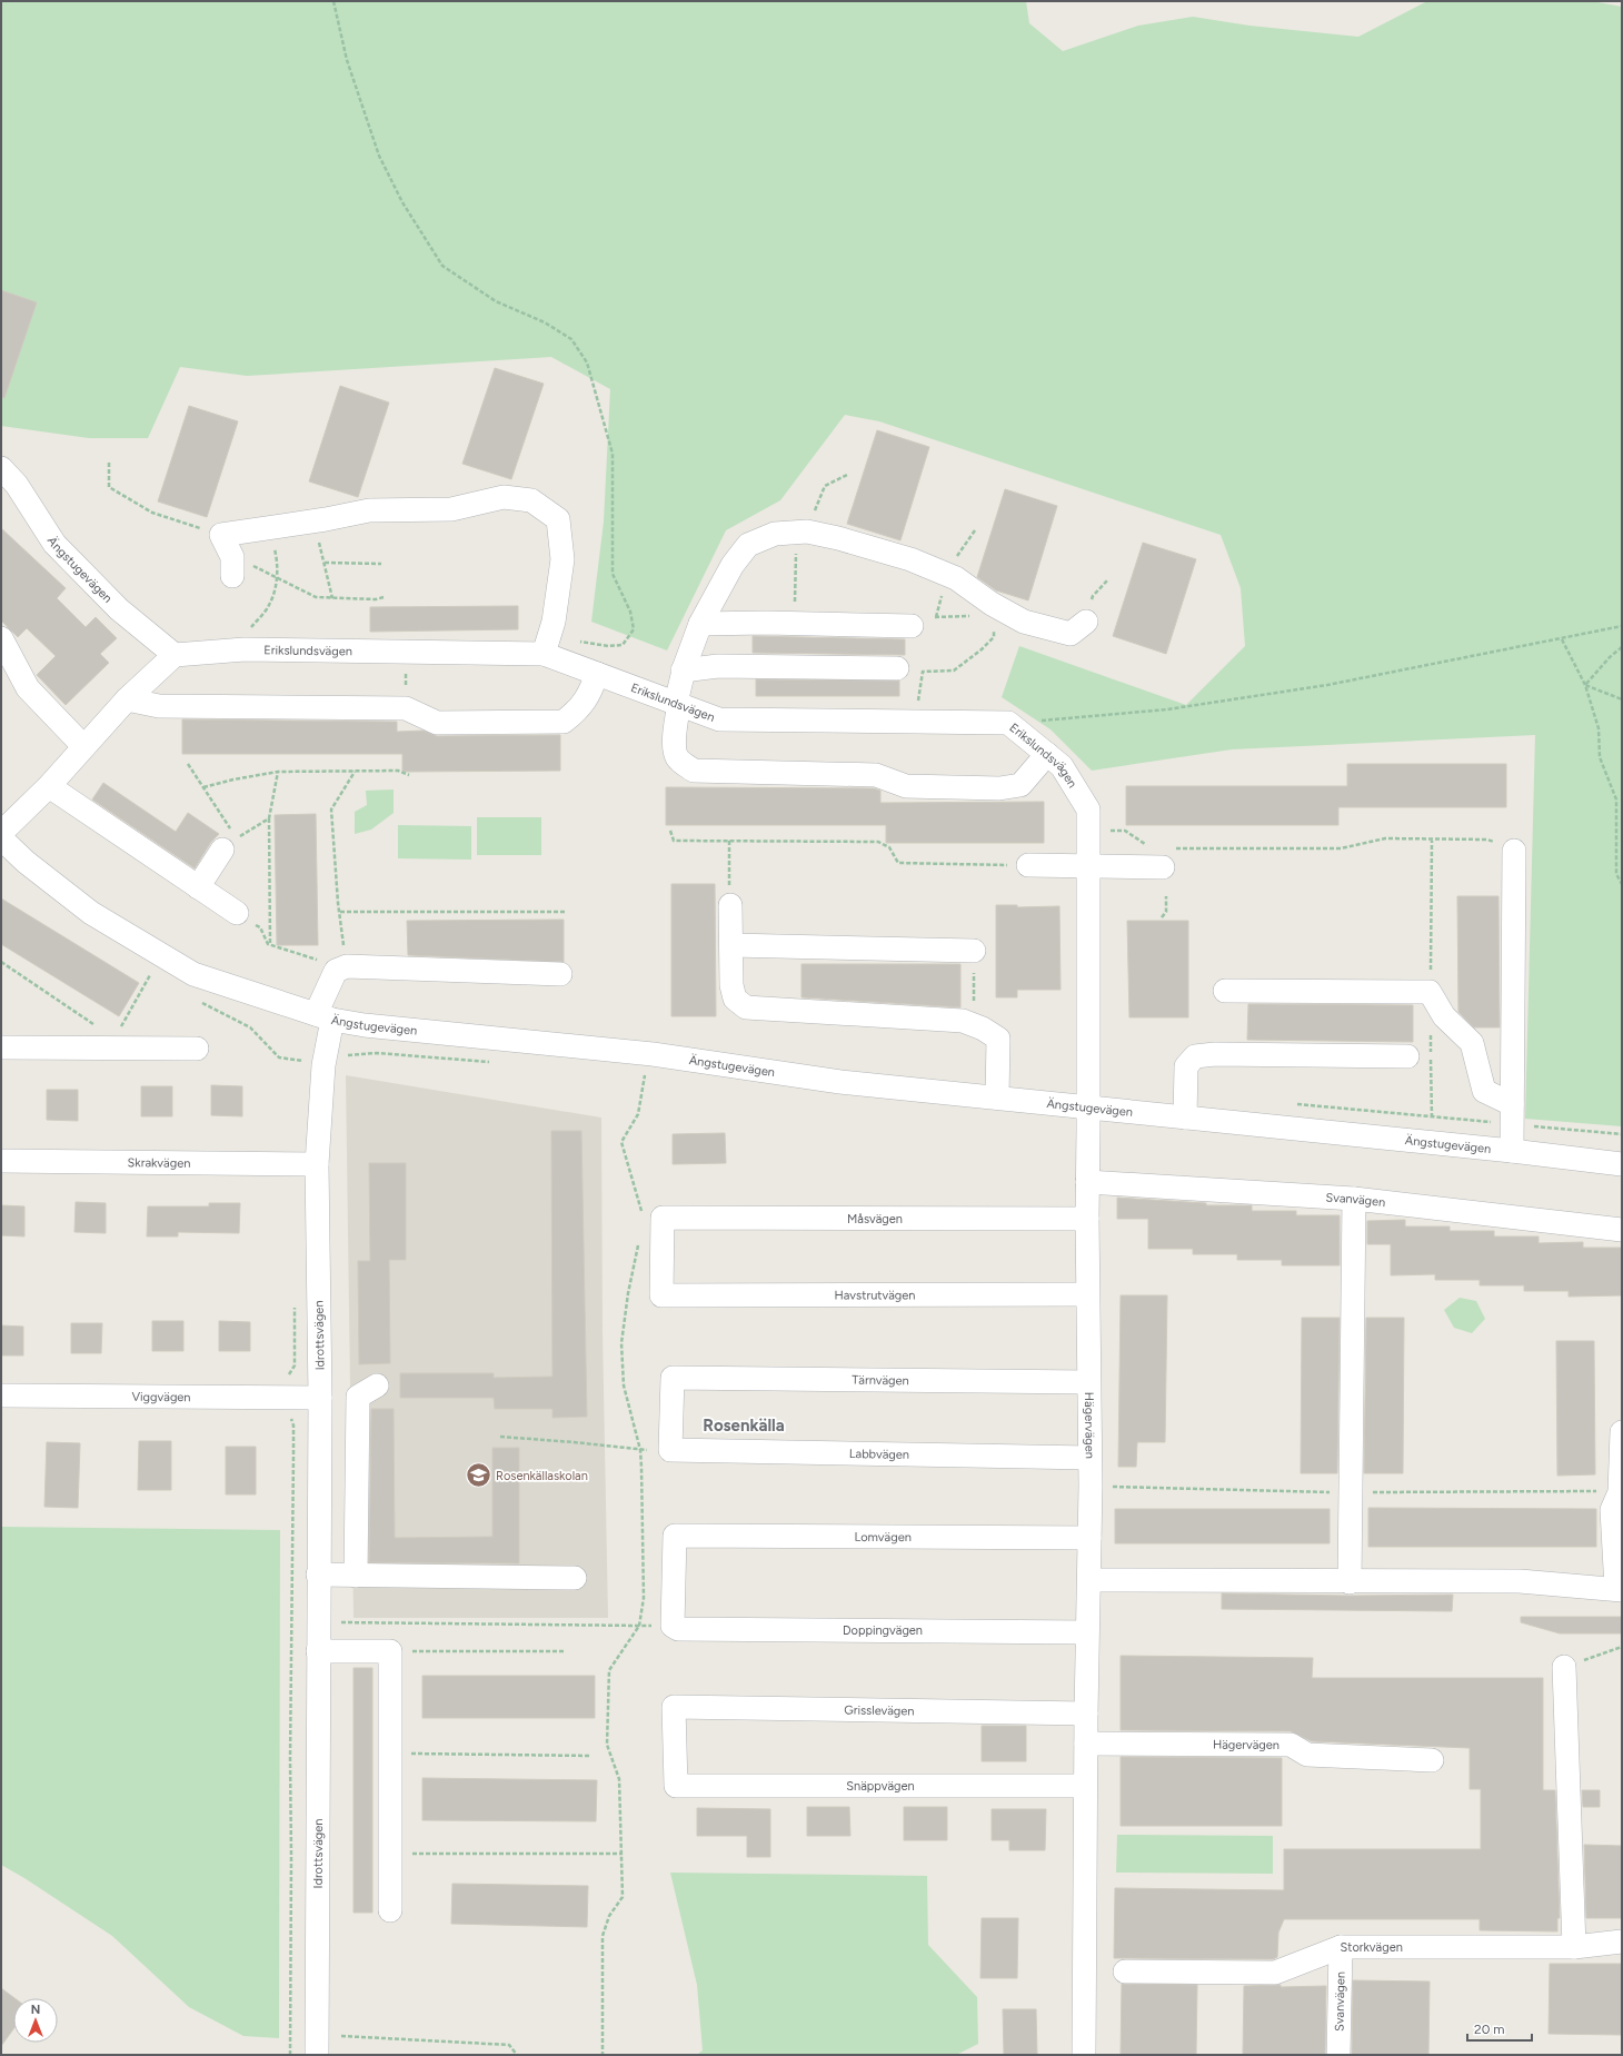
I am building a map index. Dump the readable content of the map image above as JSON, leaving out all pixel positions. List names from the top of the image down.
{
  "streets": {
    "street": [
      "Ängstugevägen",
      "Erikslundsvägen",
      "Skrakvägen",
      "Svanvägen",
      "Måsvägen",
      "Havstrutvägen",
      "Idrottsvägen",
      "Tärnvägen",
      "Viggvägen",
      "Hägervägen",
      "Labbvägen",
      "Lomvägen",
      "Doppingvägen",
      "Grisslevägen",
      "Snäppvägen",
      "Storkvägen"
    ]
  },
  "crossings": [
    ["Ängstugevägen", "Erikslundsvägen"],
    ["Ängstugevägen", "Idrottsvägen"],
    ["Ängstugevägen", "Hägervägen"],
    ["Erikslundsvägen", "Hägervägen"],
    ["Skrakvägen", "Idrottsvägen"],
    ["Svanvägen", "Hägervägen"],
    ["Svanvägen", "Storkvägen"],
    ["Måsvägen", "Havstrutvägen"],
    ["Måsvägen", "Hägervägen"],
    ["Havstrutvägen", "Hägervägen"],
    ["Idrottsvägen", "Viggvägen"],
    ["Tärnvägen", "Hägervägen"],
    ["Tärnvägen", "Labbvägen"],
    ["Hägervägen", "Labbvägen"],
    ["Hägervägen", "Lomvägen"],
    ["Hägervägen", "Doppingvägen"],
    ["Hägervägen", "Grisslevägen"],
    ["Hägervägen", "Snäppvägen"],
    ["Lomvägen", "Doppingvägen"],
    ["Grisslevägen", "Snäppvägen"]
  ],
  "districts": ["Rosenkälla"],
  "places": {
    "school or university": ["Rosenkällaskolan"]
  },
  "scale_bar": "20 m",
  "north": "top"
}
